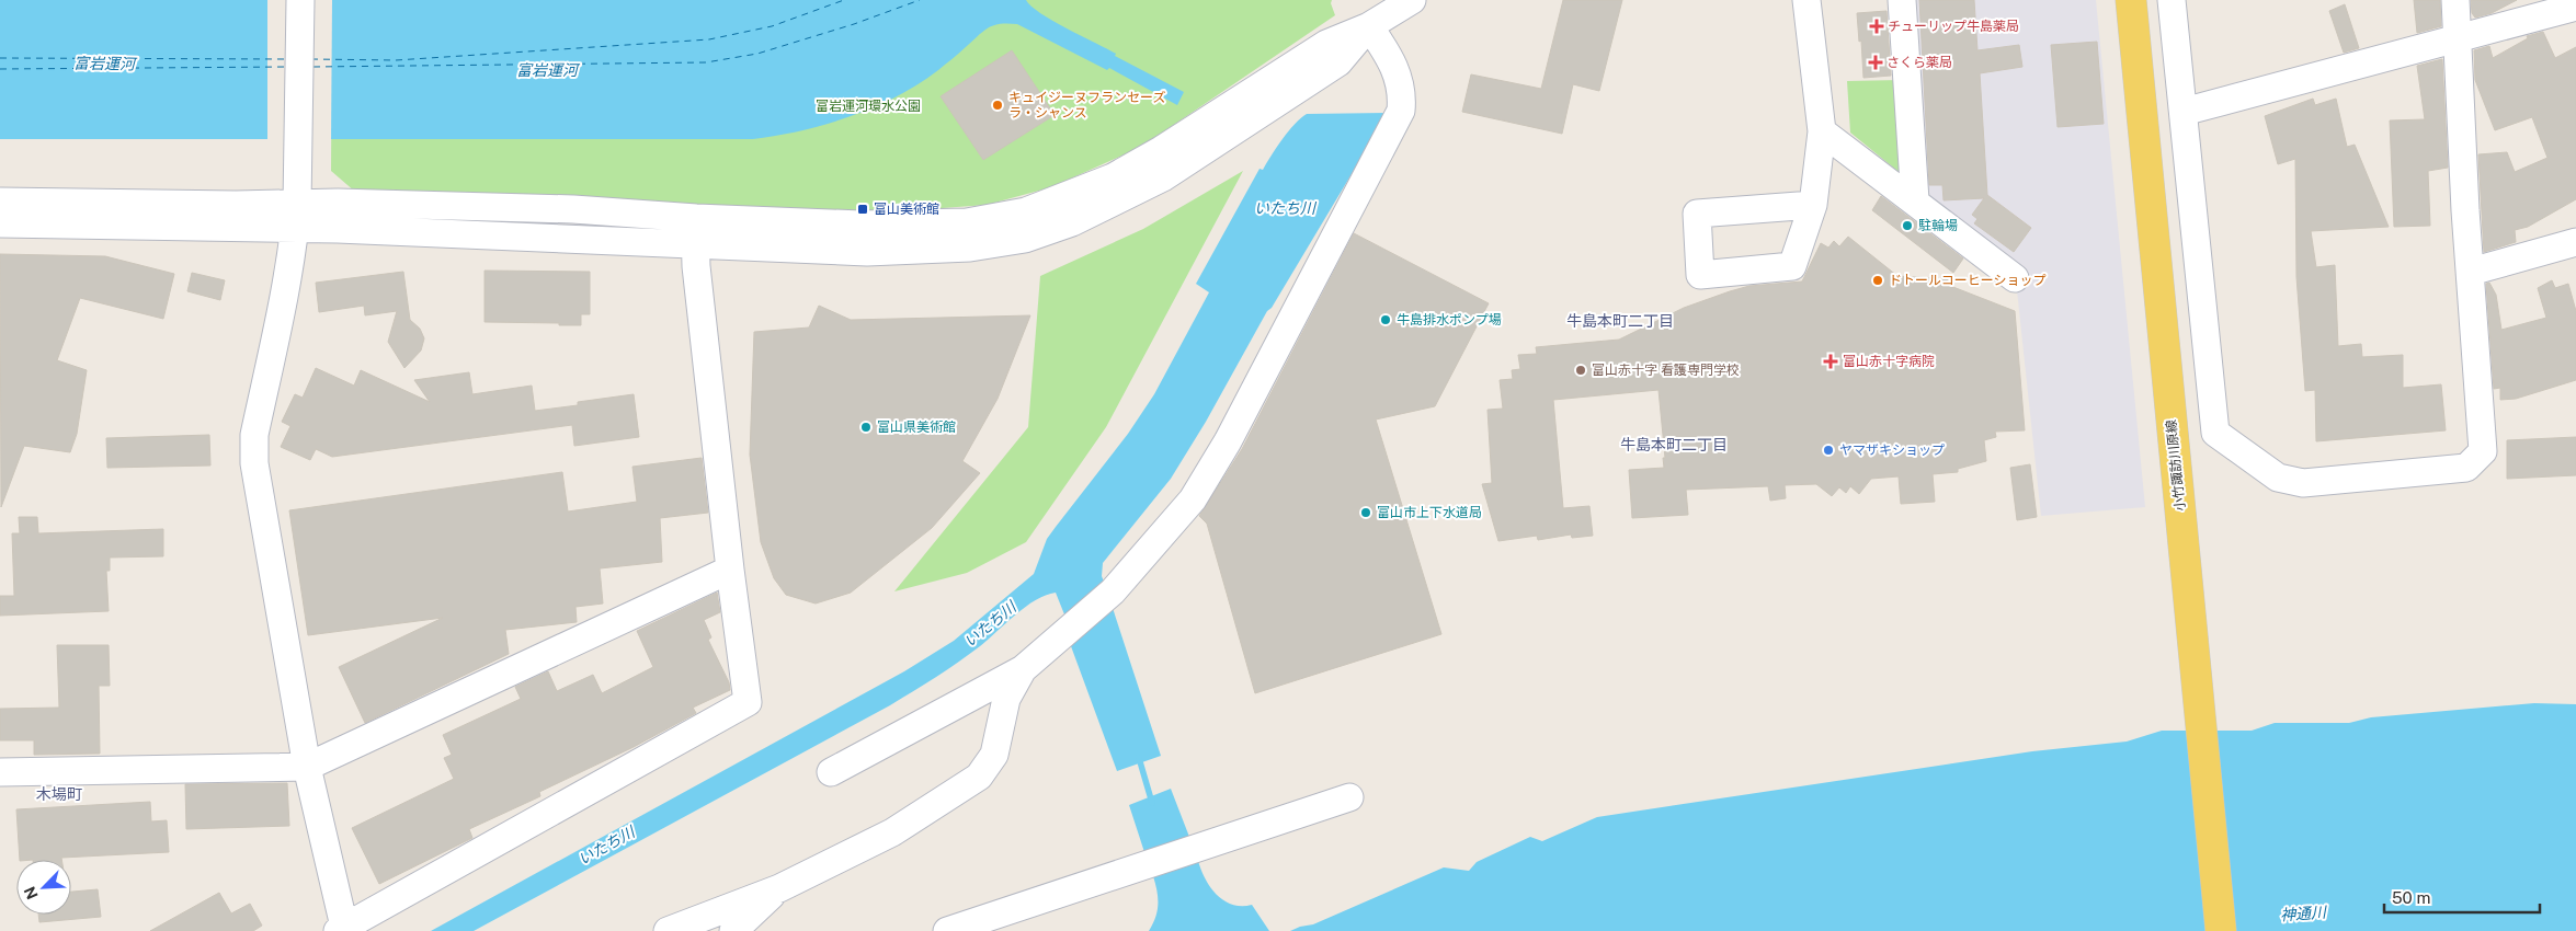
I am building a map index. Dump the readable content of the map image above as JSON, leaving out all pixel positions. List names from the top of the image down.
{
  "streets": {
    "main road": ["小竹諏訪川原線"]
  },
  "districts": ["牛島本町二丁目", "牛島本町二丁目", "木場町"],
  "water": ["富岩運河", "いたち川", "神通川"],
  "parks": ["富岩運河環水公園"],
  "places": {
    "health": ["チューリップ牛島薬局", "さくら薬局", "富山赤十字病院"],
    "other": [
      "キュイジーヌフランセーズ ラ・シャンス",
      "駐輪場",
      "ドトールコーヒーショップ",
      "牛島排水ポンプ場",
      "富山赤十字 看護専門学校",
      "富山県美術館",
      "ヤマザキショップ",
      "富山市上下水道局"
    ],
    "transit": ["富山美術館"]
  },
  "scale_bar": "50 m",
  "north": "bottom left"
}
